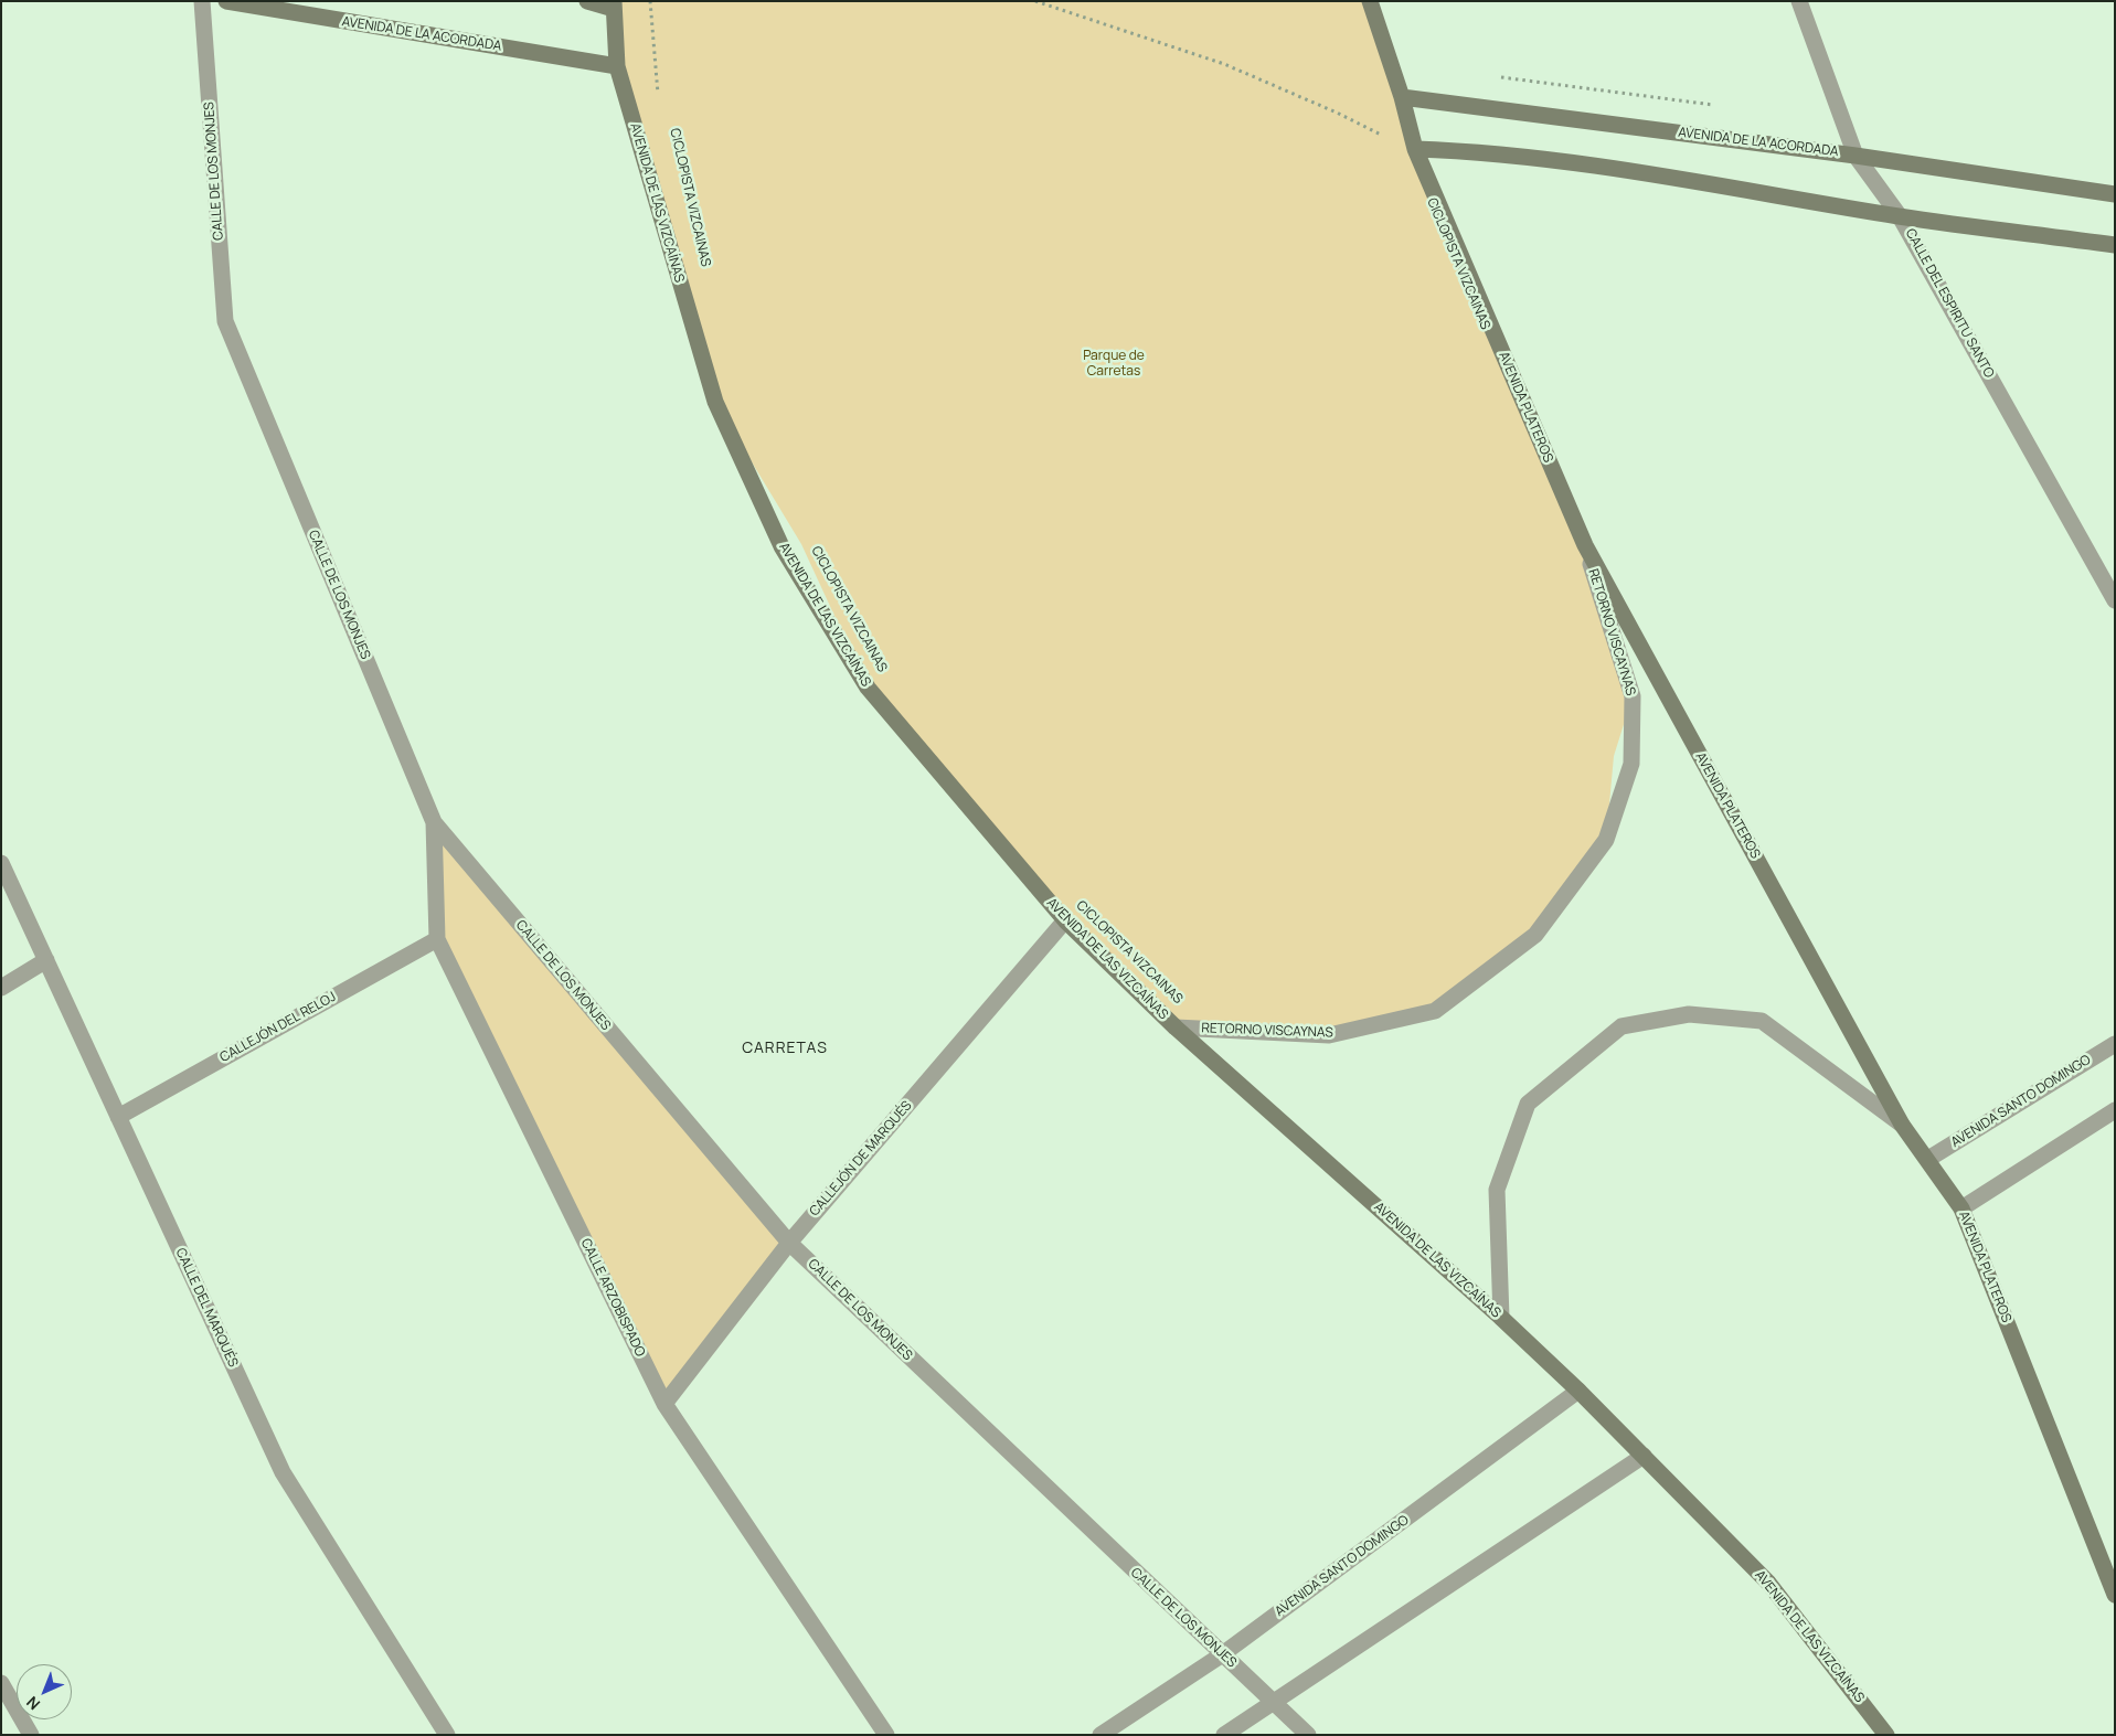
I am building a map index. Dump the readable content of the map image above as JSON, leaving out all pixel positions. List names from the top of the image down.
{
  "streets": {
    "street": [
      "AVENIDA DE LA ACORDADA",
      "CALLE DE LOS MONJES",
      "AVENIDA DE LAS VIZCAÍNAS",
      "CALLE DEL ESPIRITU SANTO",
      "AVENIDA PLATEROS",
      "RETORNO VISCAYNAS",
      "CALLEJÓN DEL RELOJ",
      "AVENIDA SANTO DOMINGO",
      "CALLEJÓN DE MARQUÉS",
      "CALLE ARZOBISPADO",
      "CALLE DEL MARQUÉS"
    ]
  },
  "crossings": [
    ["AVENIDA DE LA ACORDADA", "AVENIDA DE LAS VIZCAÍNAS"],
    ["AVENIDA DE LA ACORDADA", "CALLE DEL ESPIRITU SANTO"],
    ["AVENIDA DE LA ACORDADA", "AVENIDA PLATEROS"],
    ["CALLE DE LOS MONJES", "AVENIDA SANTO DOMINGO"],
    ["CALLE DE LOS MONJES", "CALLEJÓN DE MARQUÉS"],
    ["CALLE DE LOS MONJES", "CALLE ARZOBISPADO"],
    ["AVENIDA DE LAS VIZCAÍNAS", "RETORNO VISCAYNAS"],
    ["AVENIDA DE LAS VIZCAÍNAS", "AVENIDA SANTO DOMINGO"],
    ["AVENIDA DE LAS VIZCAÍNAS", "CALLEJÓN DE MARQUÉS"],
    ["AVENIDA PLATEROS", "RETORNO VISCAYNAS"],
    ["AVENIDA PLATEROS", "AVENIDA SANTO DOMINGO"],
    ["CALLEJÓN DEL RELOJ", "CALLE ARZOBISPADO"],
    ["CALLEJÓN DEL RELOJ", "CALLE DEL MARQUÉS"],
    ["CALLEJÓN DE MARQUÉS", "CALLE ARZOBISPADO"]
  ],
  "districts": ["CARRETAS"],
  "parks": ["Parque de Carretas"],
  "north": "bottom left"
}
